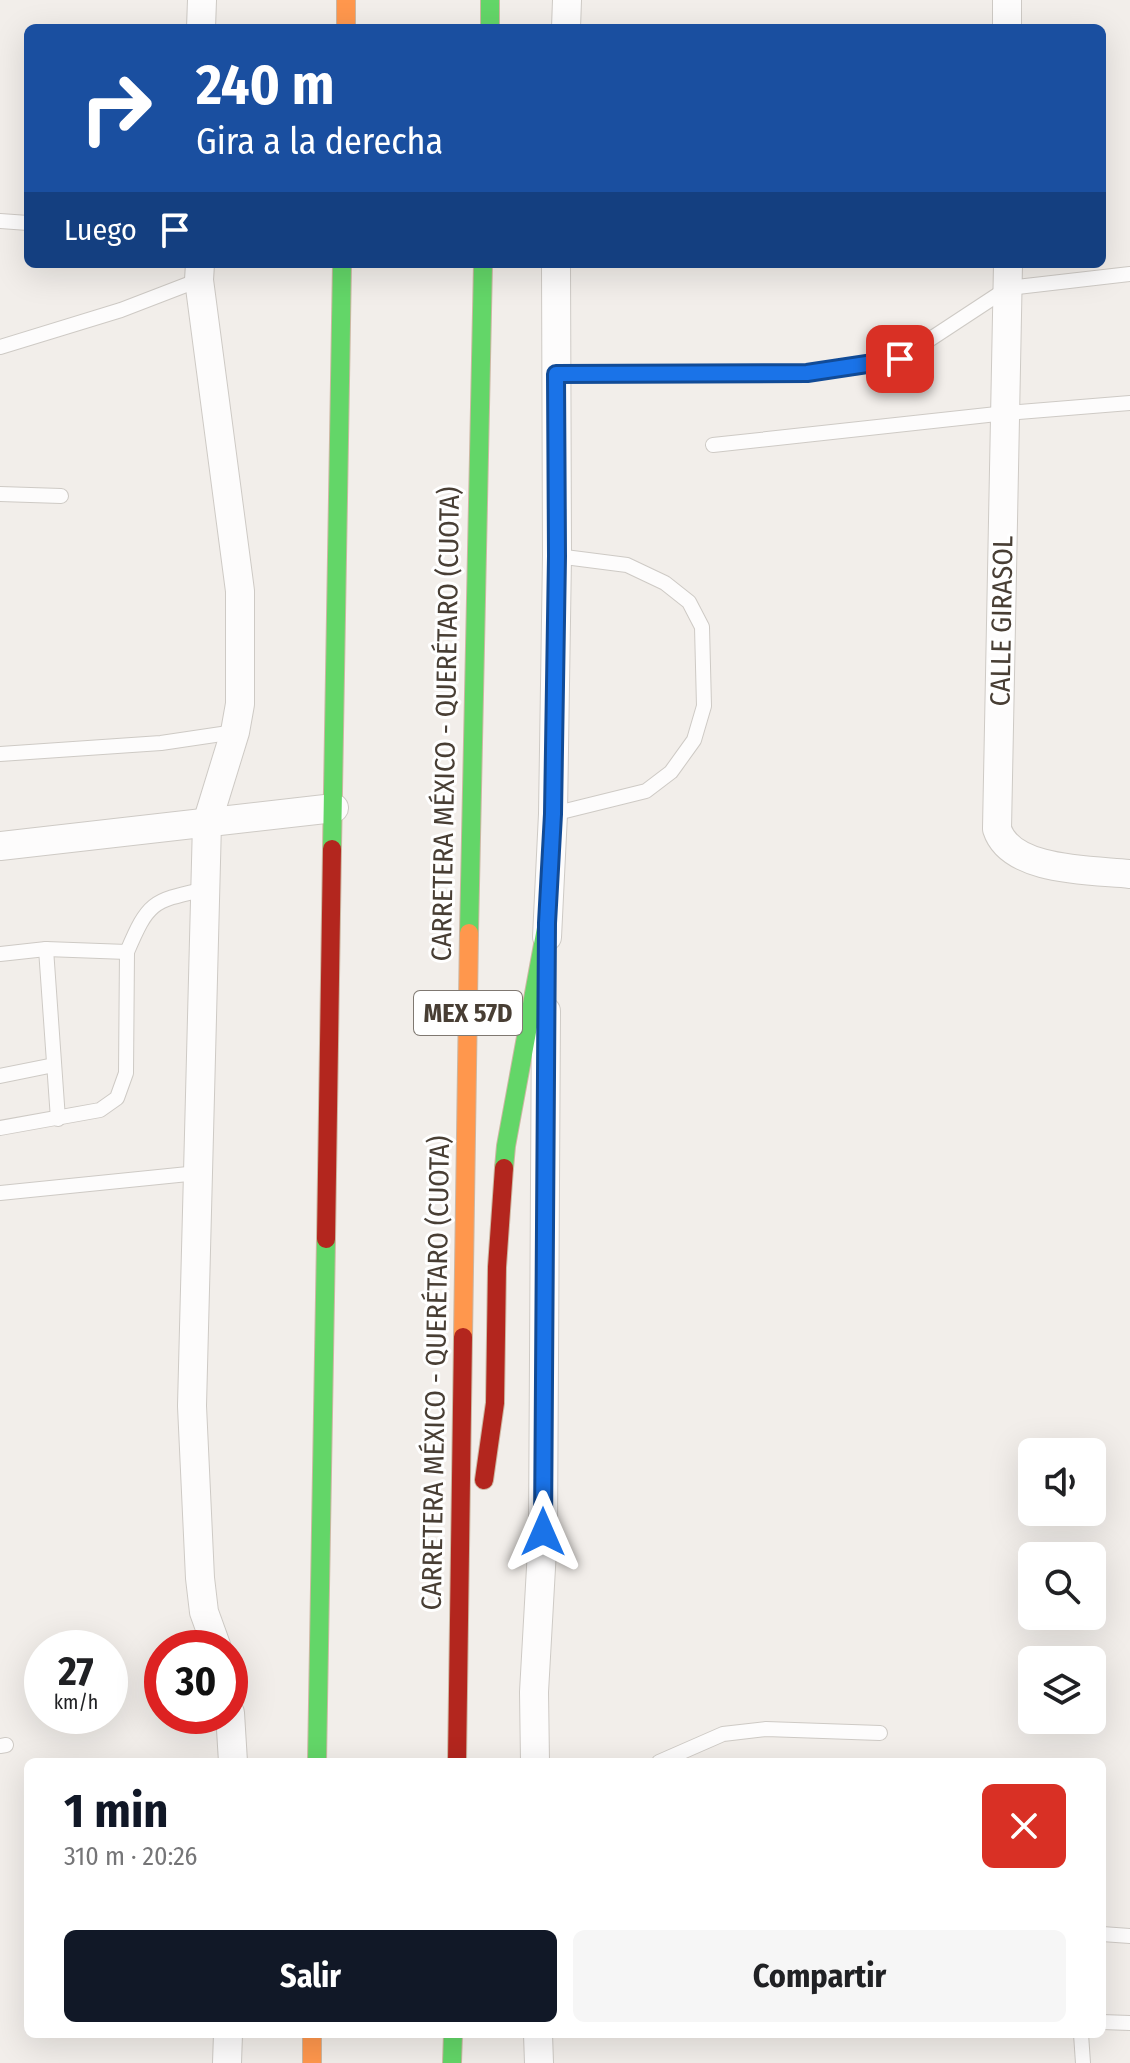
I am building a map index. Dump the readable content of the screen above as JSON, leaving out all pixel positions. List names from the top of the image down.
{
  "streets": {
    "highway": ["CARRETERA MÉXICO - QUERÉTARO (CUOTA)", "MEX 57D"],
    "street": ["CALLE GIRASOL"]
  },
  "page": {
    "turn": ["240 m", "Gira a la derecha"],
    "then": "Luego",
    "speed": "27 km/h",
    "limit": "30",
    "heading": ["1 min", "310 m · 20:26"],
    "buttons": ["Salir", "Compartir"]
  }
}
